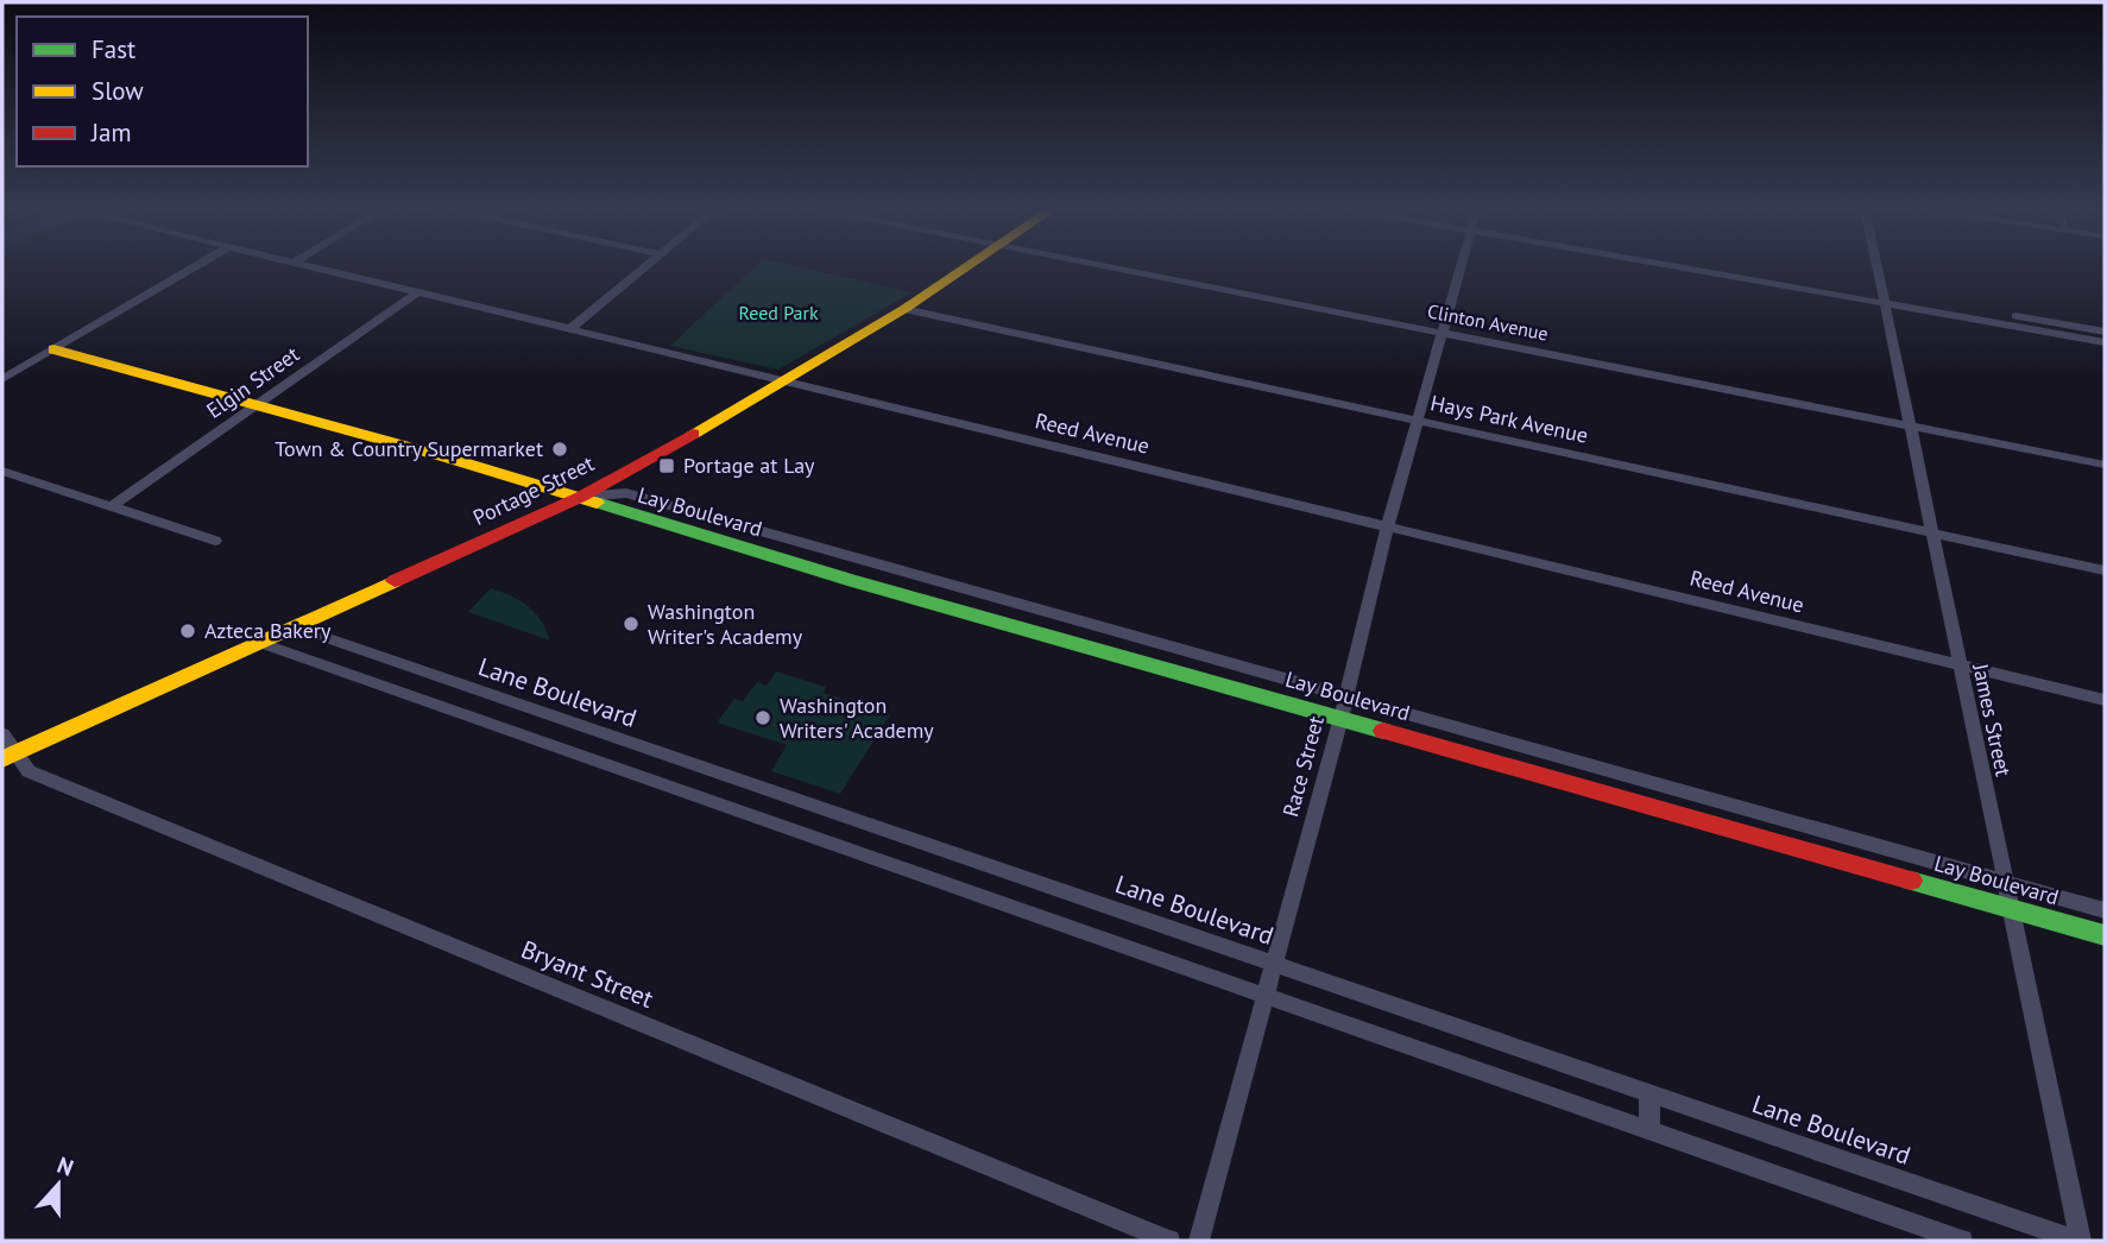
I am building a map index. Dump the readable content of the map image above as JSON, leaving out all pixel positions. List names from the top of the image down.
{
  "streets": {
    "street": [
      "Clinton Avenue",
      "Elgin Street",
      "Hays Park Avenue",
      "Reed Avenue",
      "Portage Street",
      "Lay Boulevard",
      "Lane Boulevard",
      "James Street",
      "Race Street",
      "Bryant Street"
    ]
  },
  "crossings": [
    ["Clinton Avenue", "James Street"],
    ["Clinton Avenue", "Race Street"],
    ["Elgin Street", "Reed Avenue"],
    ["Elgin Street", "Lay Boulevard"],
    ["Hays Park Avenue", "Portage Street"],
    ["Hays Park Avenue", "James Street"],
    ["Hays Park Avenue", "Race Street"],
    ["Reed Avenue", "Portage Street"],
    ["Reed Avenue", "James Street"],
    ["Reed Avenue", "Race Street"],
    ["Portage Street", "Lay Boulevard"],
    ["Portage Street", "Lane Boulevard"],
    ["Portage Street", "Bryant Street"],
    ["Lay Boulevard", "James Street"],
    ["Lay Boulevard", "Race Street"],
    ["Lane Boulevard", "James Street"],
    ["Lane Boulevard", "Race Street"]
  ],
  "parks": ["Reed Park"],
  "places": {
    "other": [
      "Town & Country Supermarket",
      "Washington Writer's Academy",
      "Azteca Bakery",
      "Washington Writers' Academy"
    ],
    "transit": ["Portage at Lay"]
  },
  "legend": ["Fast", "Slow", "Jam"],
  "north": "top"
}
